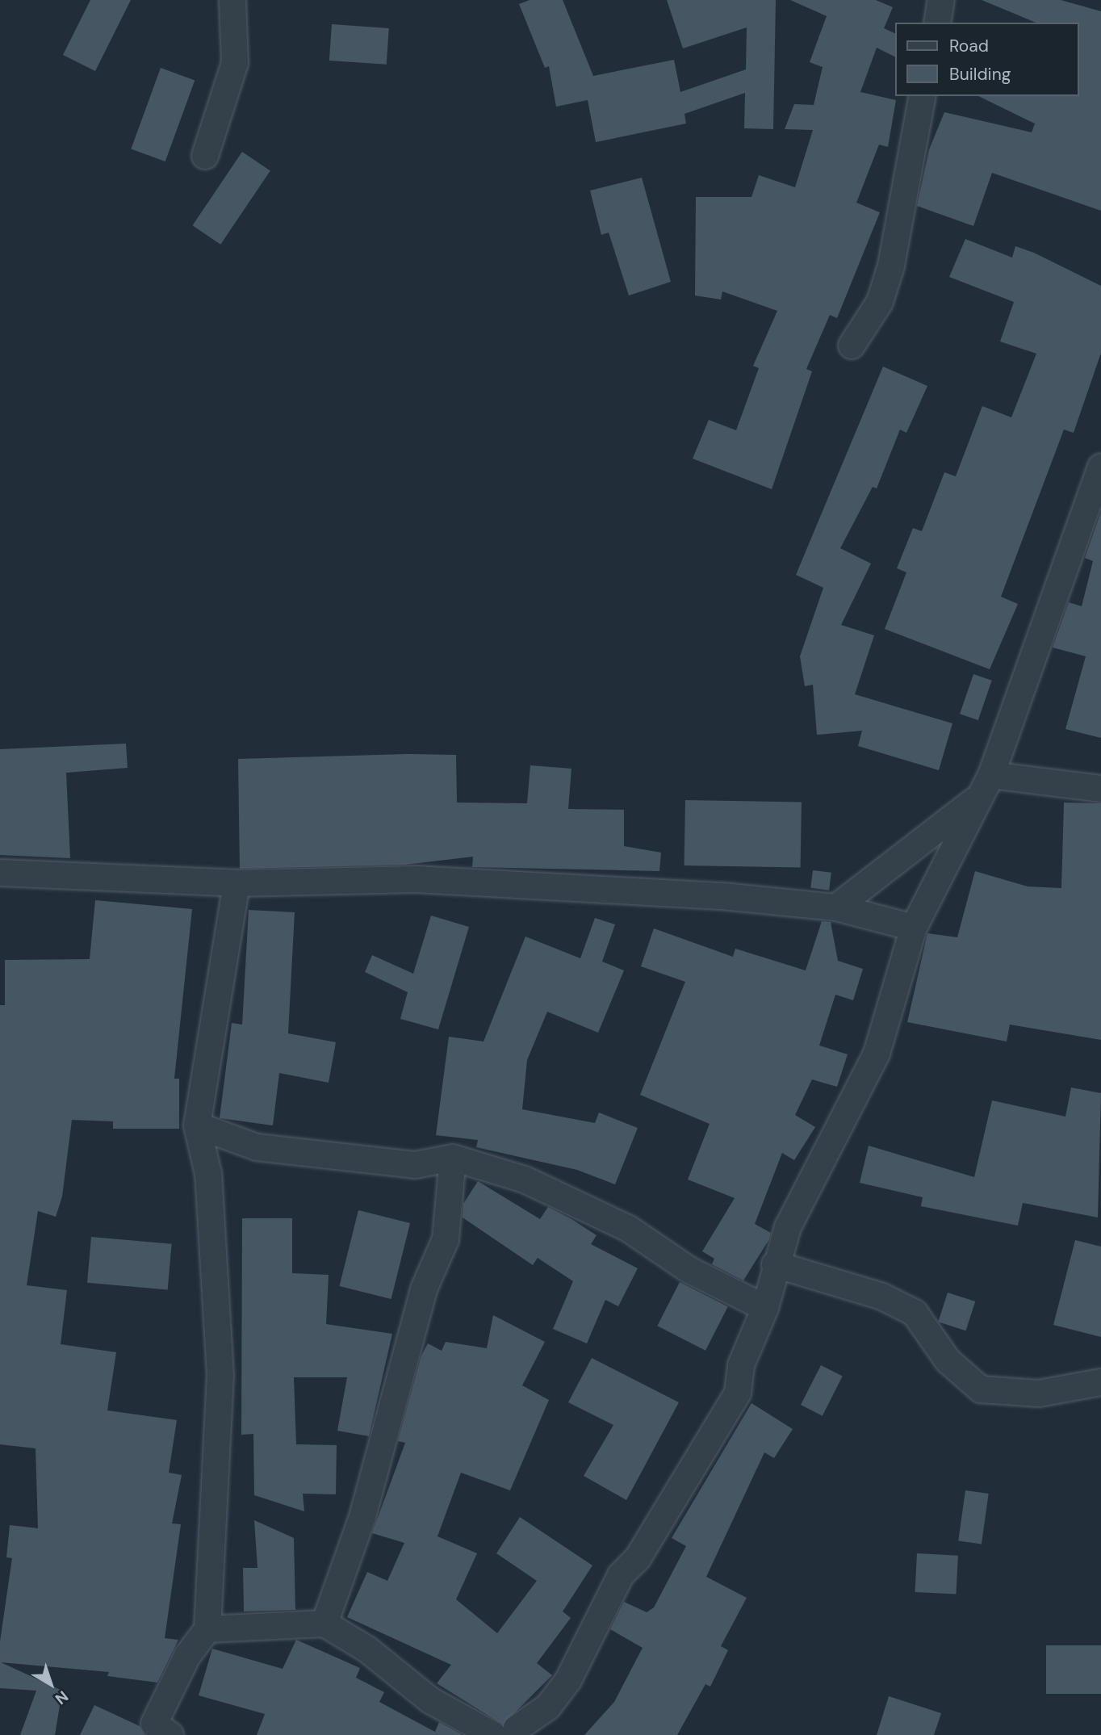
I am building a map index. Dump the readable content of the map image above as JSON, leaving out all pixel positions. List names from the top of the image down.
{
  "legend": ["Road", "Building"],
  "north": "bottom right"
}
